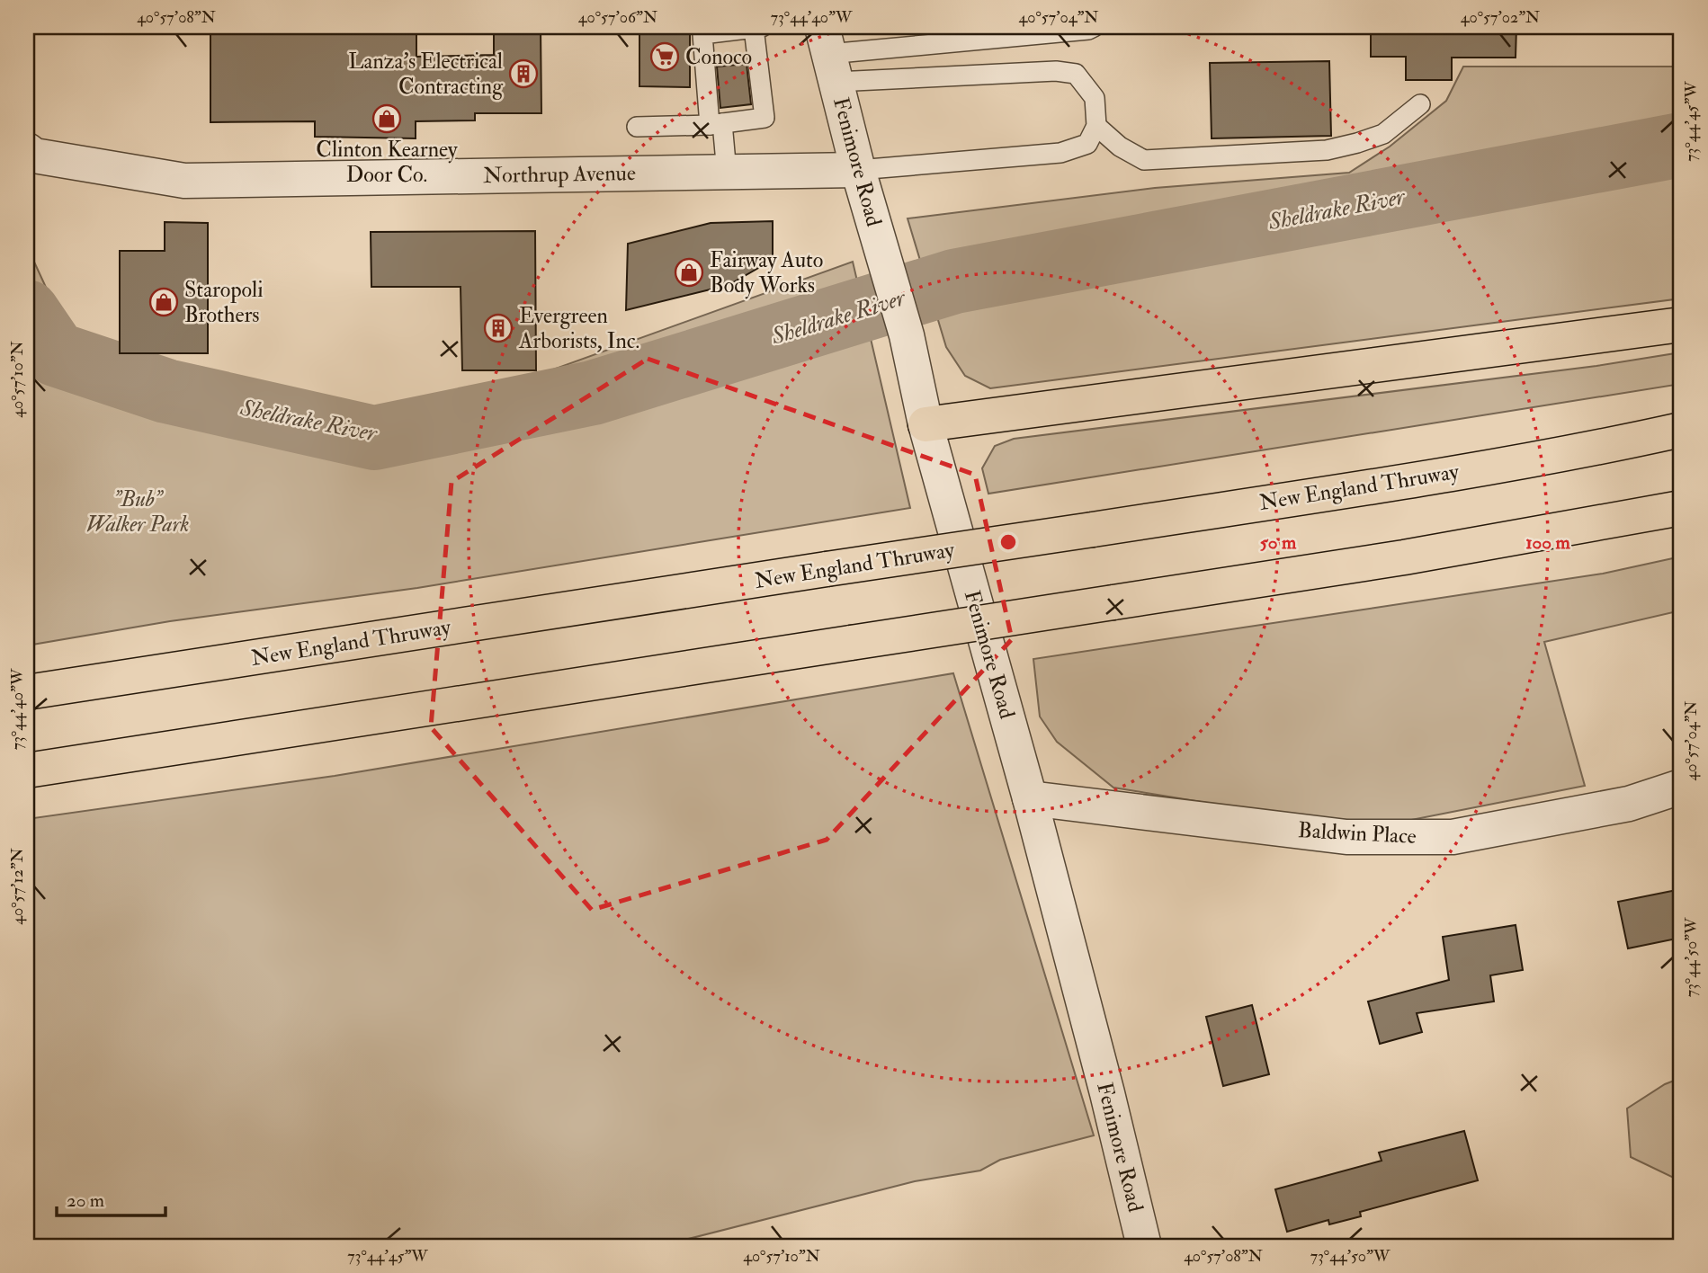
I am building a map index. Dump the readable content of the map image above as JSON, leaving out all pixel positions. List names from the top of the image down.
{
  "streets": {
    "highway": ["New England Thruway"],
    "street": ["Fenimore Road", "Northrup Avenue", "Baldwin Place"]
  },
  "crossings": [
    ["Fenimore Road", "Northrup Avenue"],
    ["Fenimore Road", "Baldwin Place"]
  ],
  "water": ["Sheldrake River"],
  "parks": ["\"Bub\" Walker Park"],
  "places": {
    "supermarket": ["Conoco"],
    "building": ["Lanza's Electrical Contracting", "Evergreen Arborists, Inc."],
    "shop": ["Clinton Kearney Door Co.", "Fairway Auto Body Works", "Staropoli Brothers"]
  },
  "scale_bar": "20 m",
  "coordinates": [
    "40°57'08\"N",
    "40°57'06\"N",
    "73°44'40\"W",
    "40°57'04\"N",
    "40°57'02\"N",
    "73°44'45\"W",
    "40°57'10\"N",
    "40°57'12\"N",
    "73°44'50\"W"
  ],
  "rings": ["50 m", "100 m"]
}
